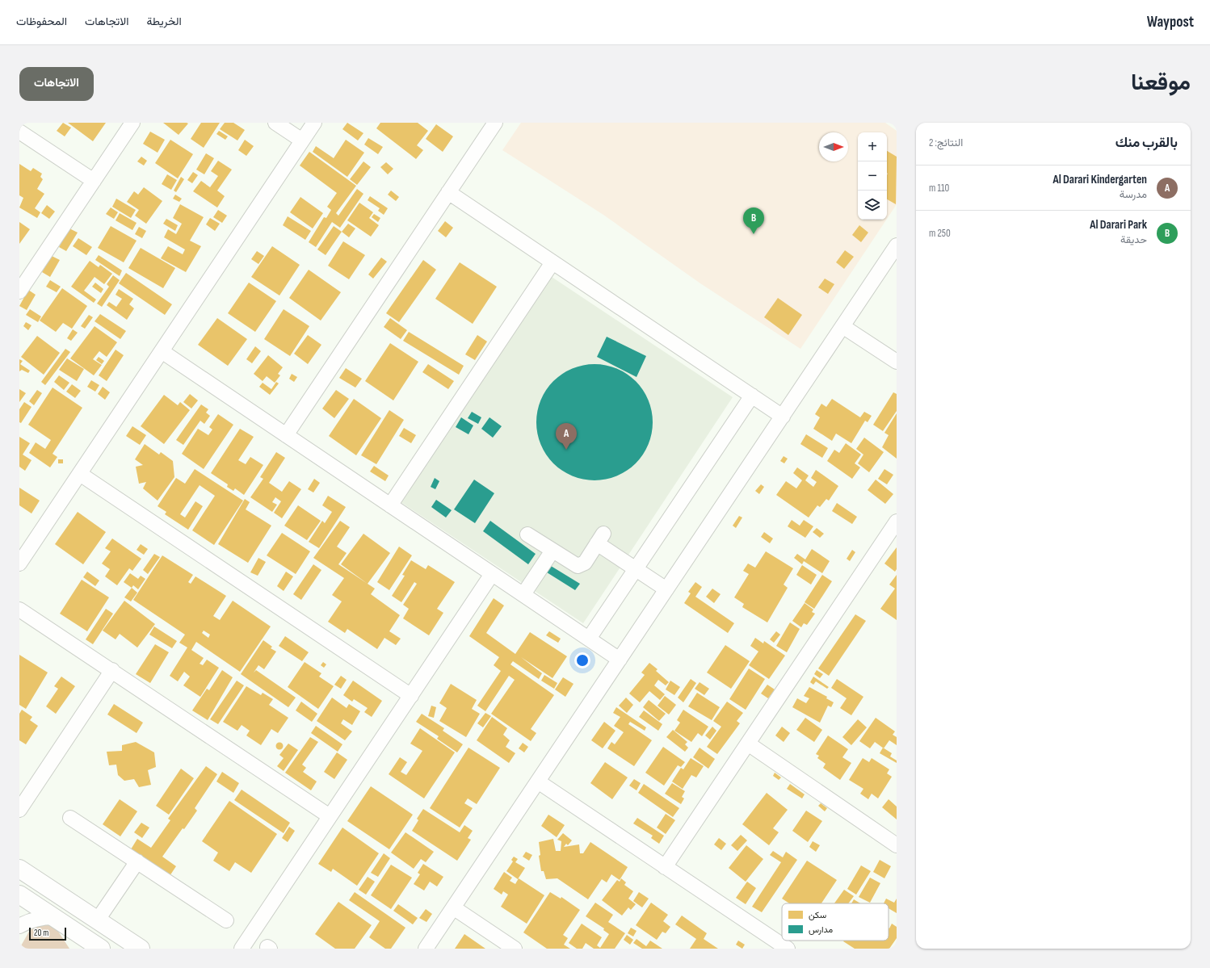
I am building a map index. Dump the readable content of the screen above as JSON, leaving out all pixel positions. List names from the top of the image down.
{
  "legend": ["سكن", "مدارس"],
  "scale_bar": "20 m",
  "north": "right",
  "page": {
    "header": "Waypost",
    "nav": ["الخريطة", "الاتجاهات", "المحفوظات"],
    "title": "موقعنا",
    "buttons": "الاتجاهات",
    "heading": ["بالقرب منك", "النتائج: 2"],
    "map_buttons": ["+", "−"],
    "list": [
      {
        "mark": "A",
        "name": "Al Darari Kindergarten",
        "note": "مدرسة",
        "value": "110 m"
      },
      {
        "mark": "B",
        "name": "Al Darari Park",
        "note": "حديقة",
        "value": "250 m"
      }
    ],
    "pins": ["B", "A"],
    "scale": "20 m"
  }
}
